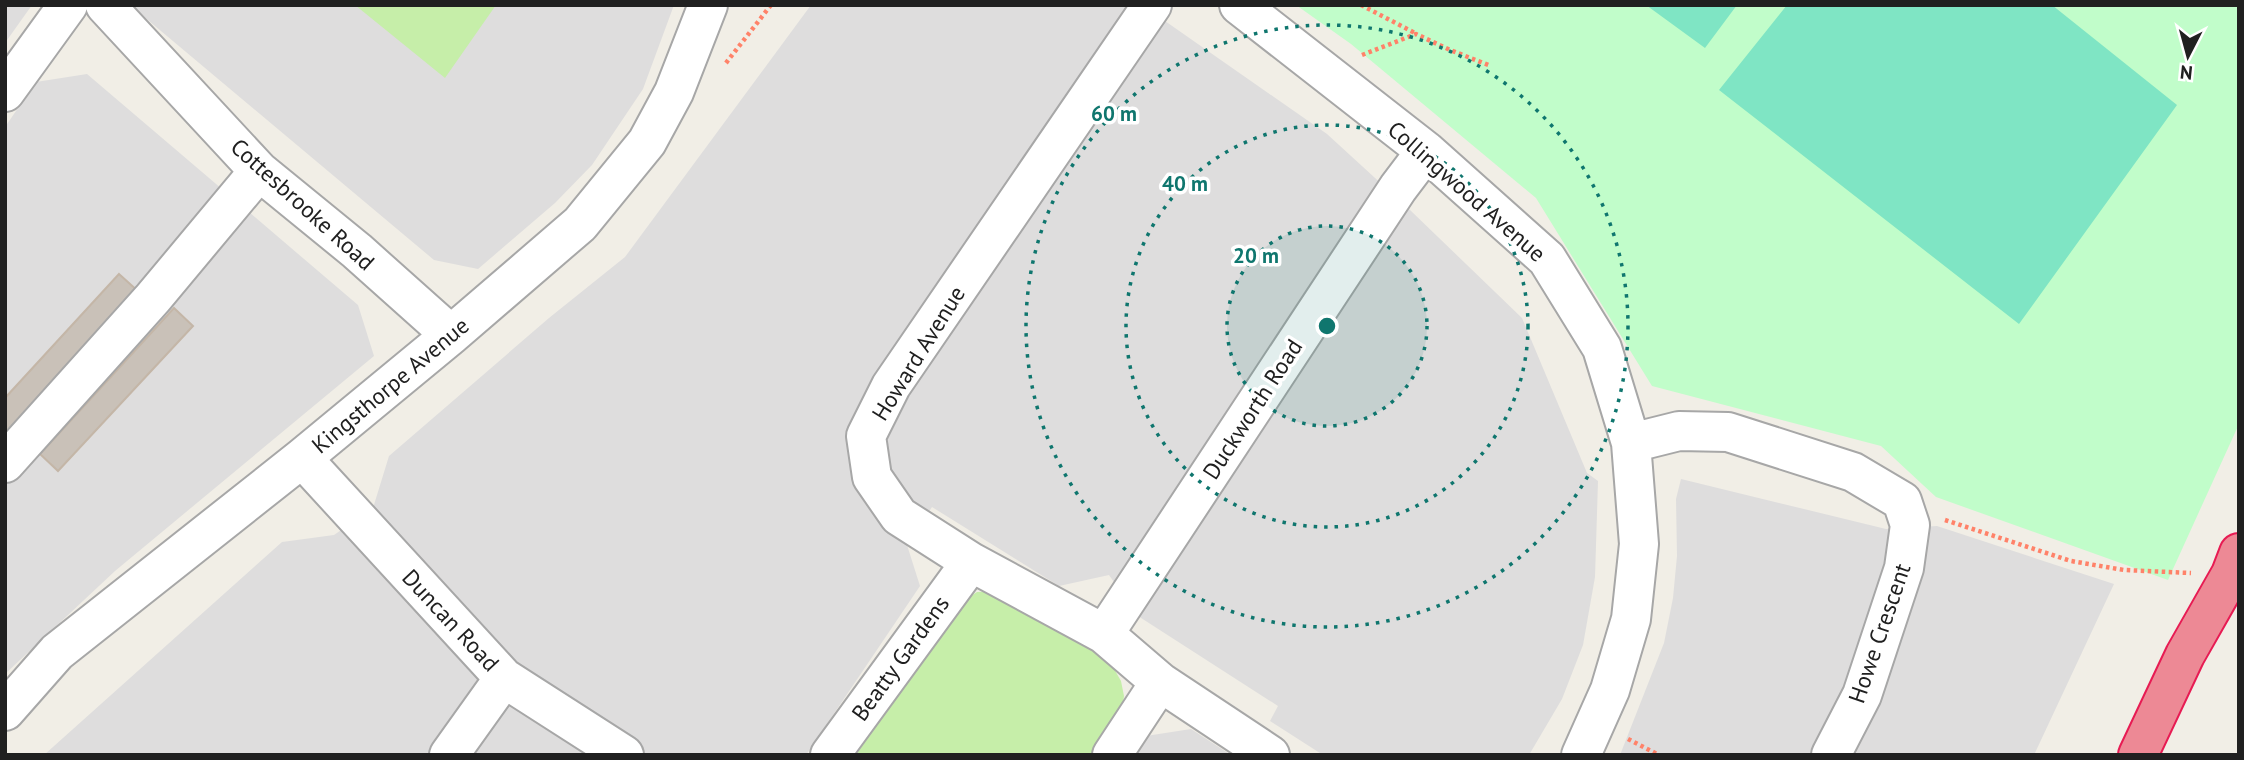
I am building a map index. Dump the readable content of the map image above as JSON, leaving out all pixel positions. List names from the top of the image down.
{
  "streets": {
    "street": [
      "Collingwood Avenue",
      "Cottesbrooke Road",
      "Howard Avenue",
      "Kingsthorpe Avenue",
      "Duckworth Road",
      "Duncan Road",
      "Howe Crescent",
      "Beatty Gardens"
    ]
  },
  "crossings": [
    ["Collingwood Avenue", "Duckworth Road"],
    ["Cottesbrooke Road", "Kingsthorpe Avenue"],
    ["Howard Avenue", "Duckworth Road"],
    ["Howard Avenue", "Beatty Gardens"],
    ["Kingsthorpe Avenue", "Duncan Road"]
  ],
  "north": "bottom",
  "rings": ["60 m", "40 m", "20 m"]
}
